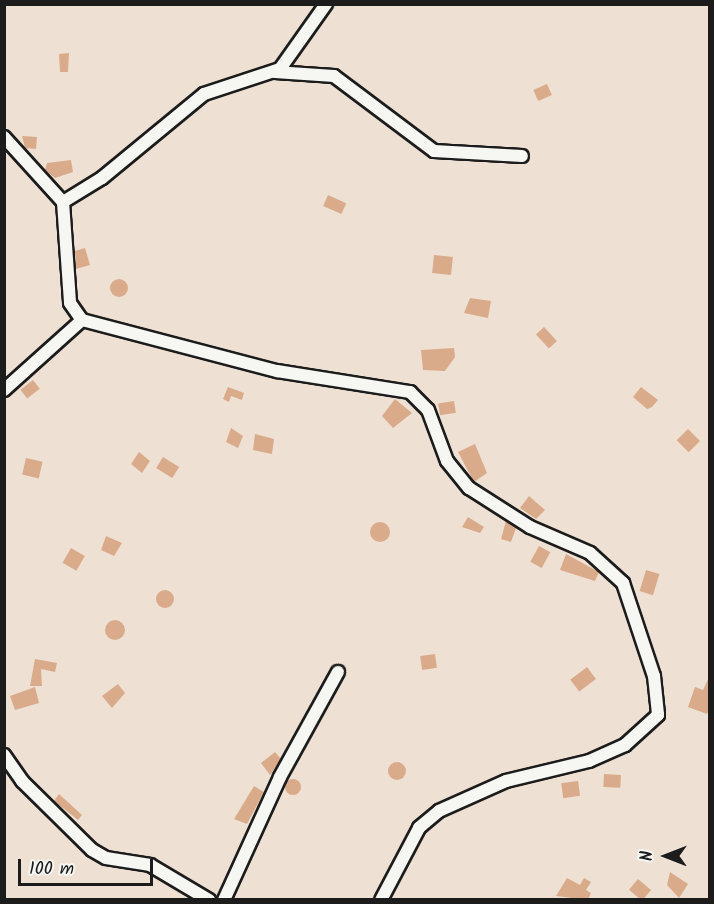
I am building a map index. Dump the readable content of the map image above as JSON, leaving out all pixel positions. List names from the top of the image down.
{
  "scale_bar": "100 m",
  "north": "left"
}
